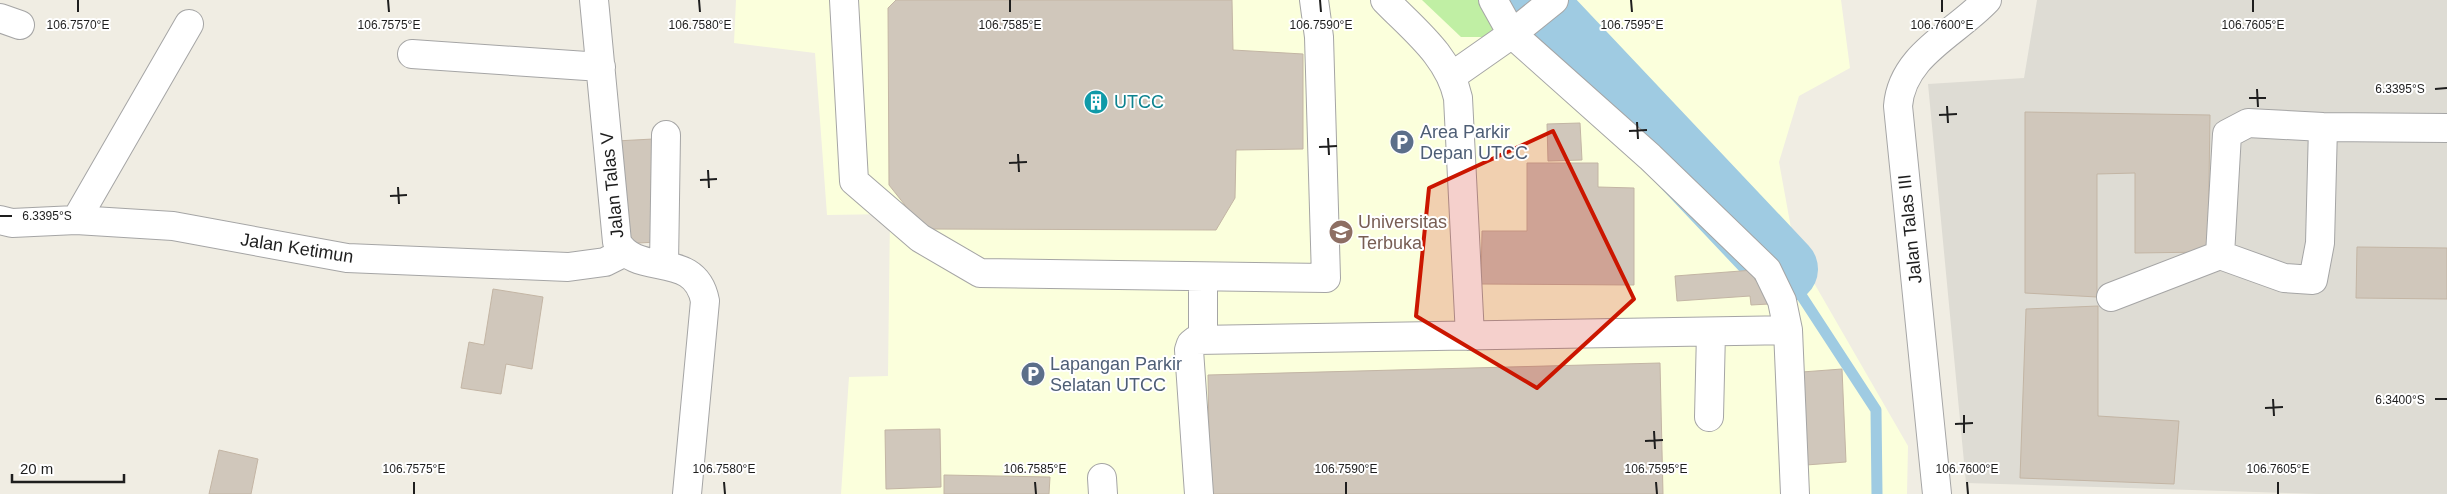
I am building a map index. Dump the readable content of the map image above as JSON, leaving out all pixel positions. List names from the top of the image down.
{
  "streets": {
    "street": ["Jalan Talas V", "Jalan Talas III", "Jalan Ketimun"]
  },
  "crossings": [
    ["Jalan Talas V", "Jalan Ketimun"]
  ],
  "places": {
    "building": ["UTCC"],
    "parking": ["Area Parkir Depan UTCC", "Lapangan Parkir Selatan UTCC"],
    "school or university": ["Universitas Terbuka"]
  },
  "scale_bar": "20 m",
  "coordinates": [
    "106.7570°E",
    "106.7575°E",
    "106.7580°E",
    "106.7585°E",
    "106.7590°E",
    "106.7595°E",
    "106.7600°E",
    "106.7605°E",
    "6.3395°S",
    "6.3400°S"
  ]
}
